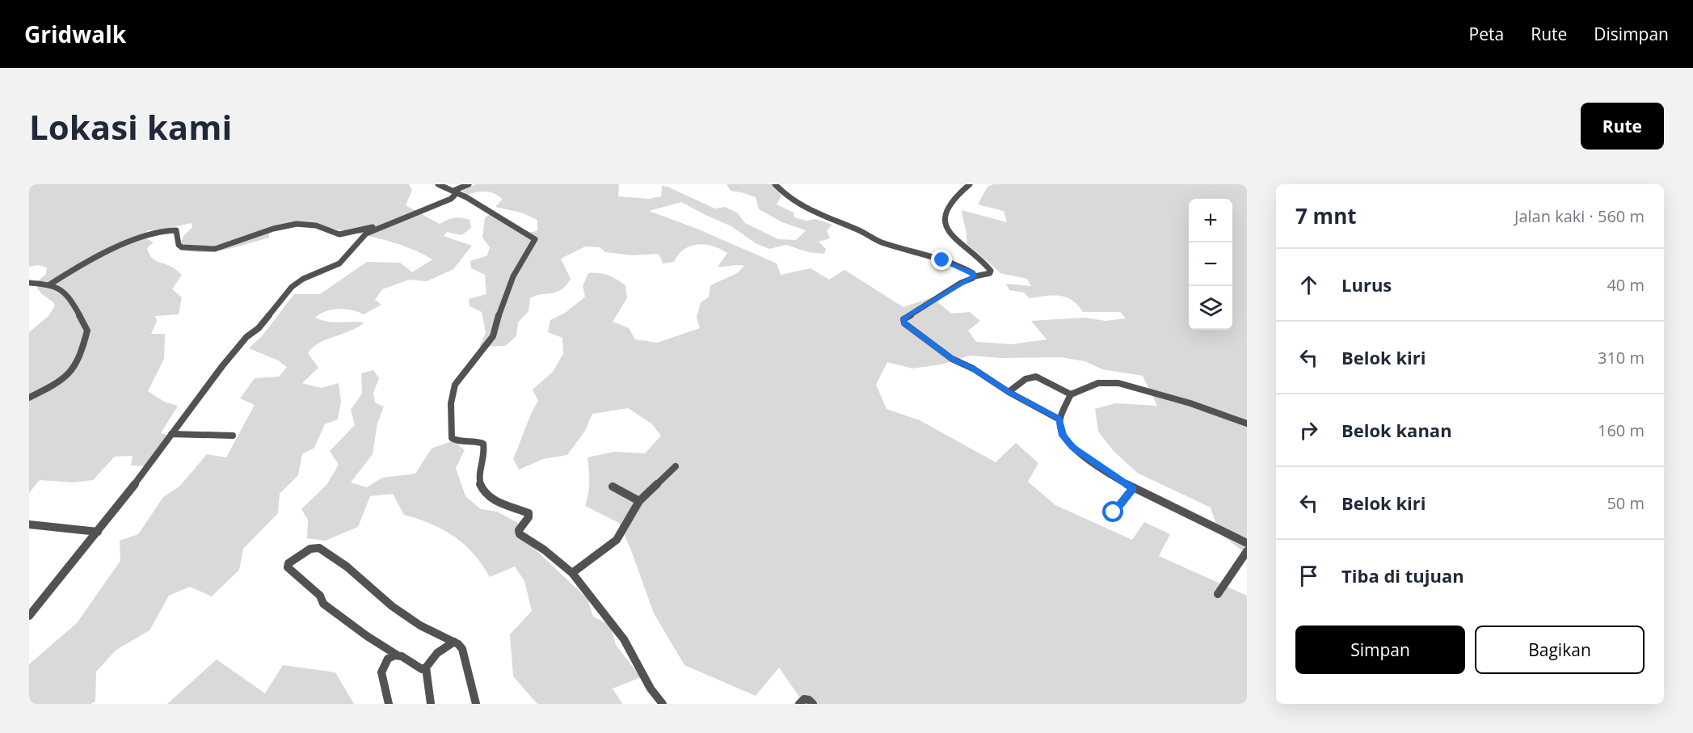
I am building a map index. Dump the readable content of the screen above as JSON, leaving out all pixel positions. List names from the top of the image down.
{
  "page": {
    "header": "Gridwalk",
    "nav": ["Peta", "Rute", "Disimpan"],
    "buttons": [
      "Rute",
      ["Simpan", "Bagikan"]
    ],
    "title": "Lokasi kami",
    "heading": ["7 mnt", "Jalan kaki · 560 m"],
    "map_buttons": ["+", "−"],
    "list": [
      ["Lurus", "40 m"],
      ["Belok kiri", "310 m"],
      ["Belok kanan", "160 m"],
      ["Belok kiri", "50 m"],
      "Tiba di tujuan"
    ]
  }
}
